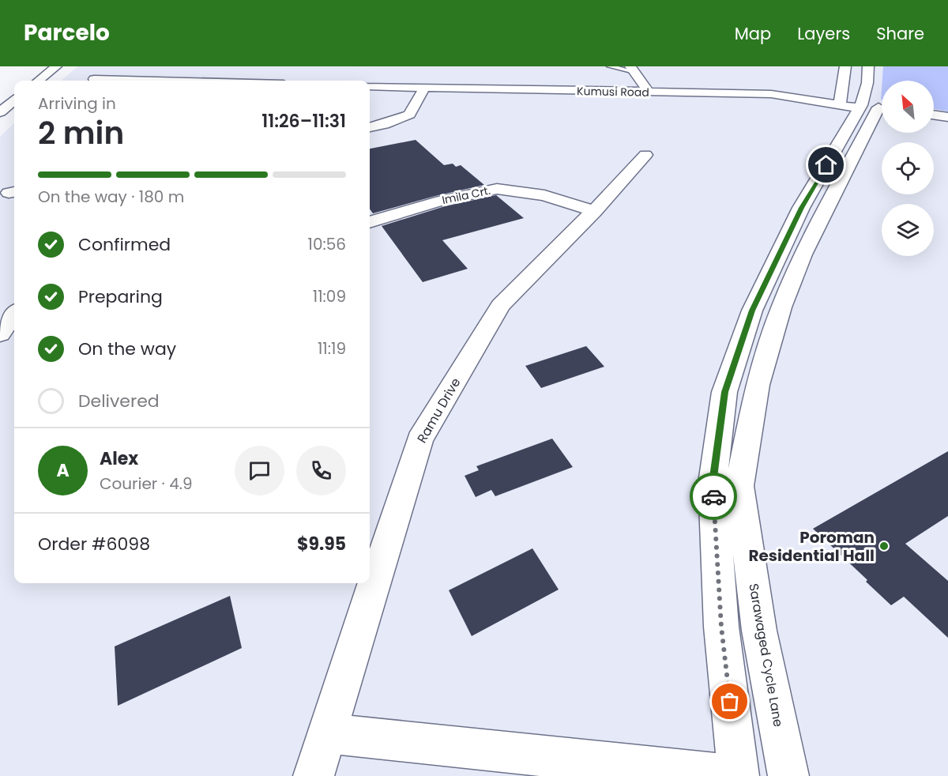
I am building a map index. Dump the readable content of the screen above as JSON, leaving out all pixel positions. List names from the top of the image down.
{
  "streets": {
    "street": [
      "Kumusi Road",
      "Imila Crt.",
      "Ramu Drive",
      "Sarawaged Cycle Lane"
    ]
  },
  "crossings": [
    ["Kumusi Road", "Sarawaged Cycle Lane"],
    ["Imila Crt.", "Ramu Drive"]
  ],
  "places": ["Poroman Residential Hall"],
  "north": "top left",
  "page": {
    "header": "Parcelo",
    "nav": ["Map", "Layers", "Share"],
    "heading": ["2 min", "Arriving in", "11:26–11:31"],
    "panel": [
      "Alex",
      "Courier · 4.9",
      "Order #6098",
      "$9.95"
    ],
    "bar": "On the way · 180 m",
    "list": [
      ["Confirmed", "10:56"],
      ["Preparing", "11:09"],
      ["On the way", "11:19"],
      "Delivered"
    ],
    "round": "A"
  }
}
